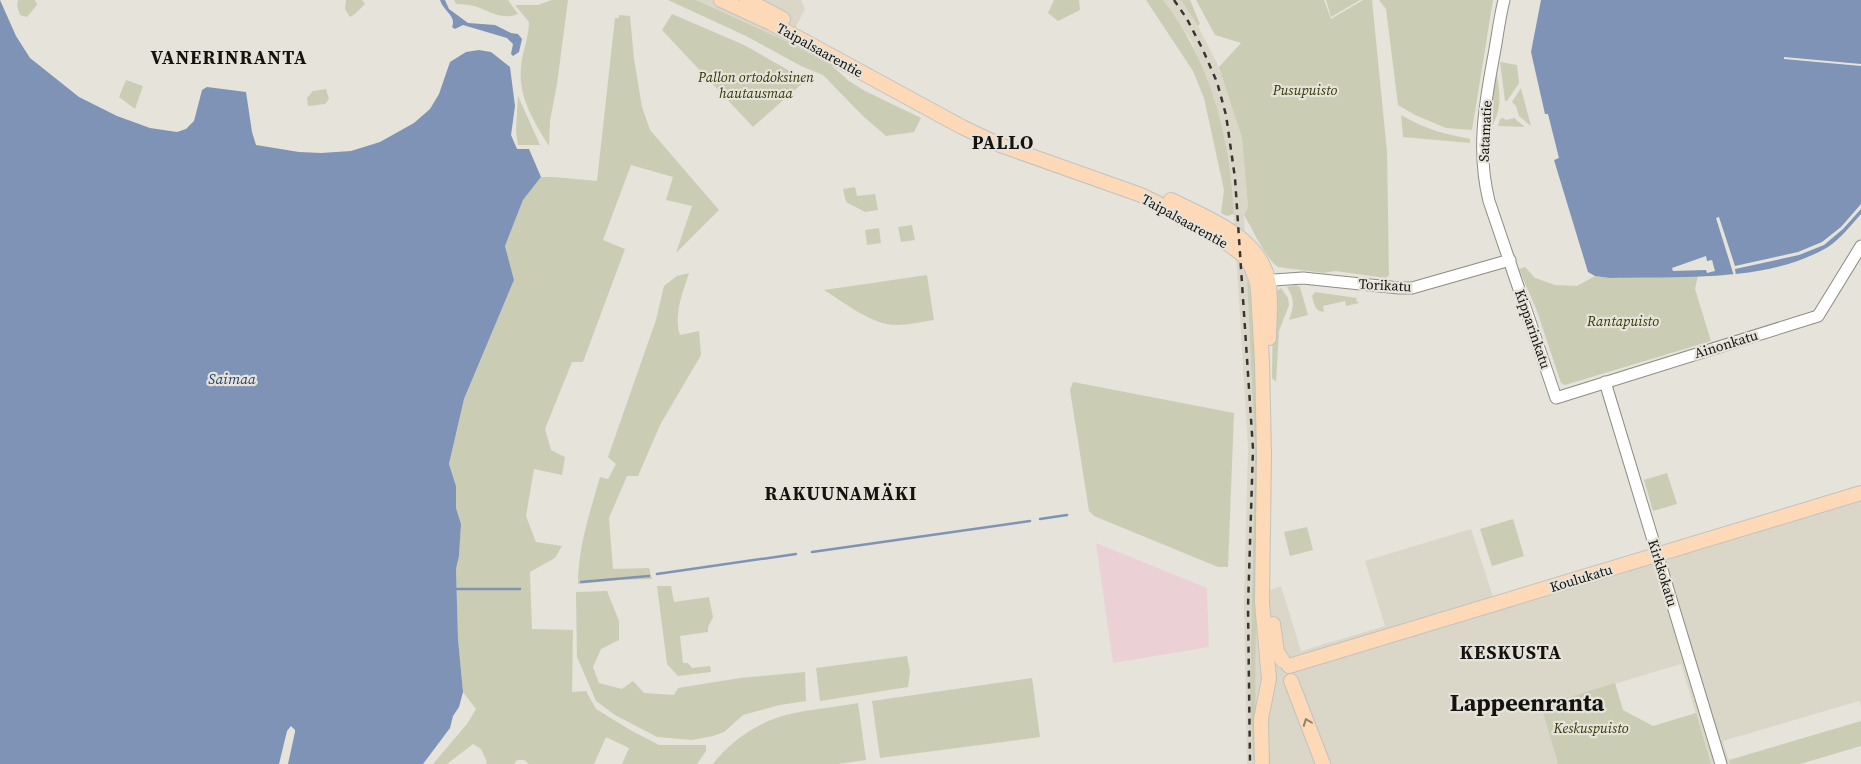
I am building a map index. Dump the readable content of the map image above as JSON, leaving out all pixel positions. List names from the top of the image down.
{
  "streets": {
    "main road": ["Taipalsaarentie", "Koulukatu"],
    "street": [
      "Satamatie",
      "Torikatu",
      "Kipparinkatu",
      "Ainonkatu",
      "Kirkkokatu"
    ]
  },
  "crossings": [
    ["Taipalsaarentie", "Torikatu"],
    ["Taipalsaarentie", "Koulukatu"],
    ["Satamatie", "Torikatu"],
    ["Satamatie", "Kipparinkatu"],
    ["Torikatu", "Kipparinkatu"],
    ["Kipparinkatu", "Ainonkatu"],
    ["Ainonkatu", "Kirkkokatu"],
    ["Kirkkokatu", "Koulukatu"]
  ],
  "districts": [
    "VANERINRANTA",
    "PALLO",
    "RAKUUNAMÄKI",
    "KESKUSTA",
    "Lappeenranta"
  ],
  "water": ["Saimaa"],
  "parks": [
    "Pallon ortodoksinen hautausmaa",
    "Pusupuisto",
    "Rantapuisto",
    "Keskuspuisto"
  ]
}
